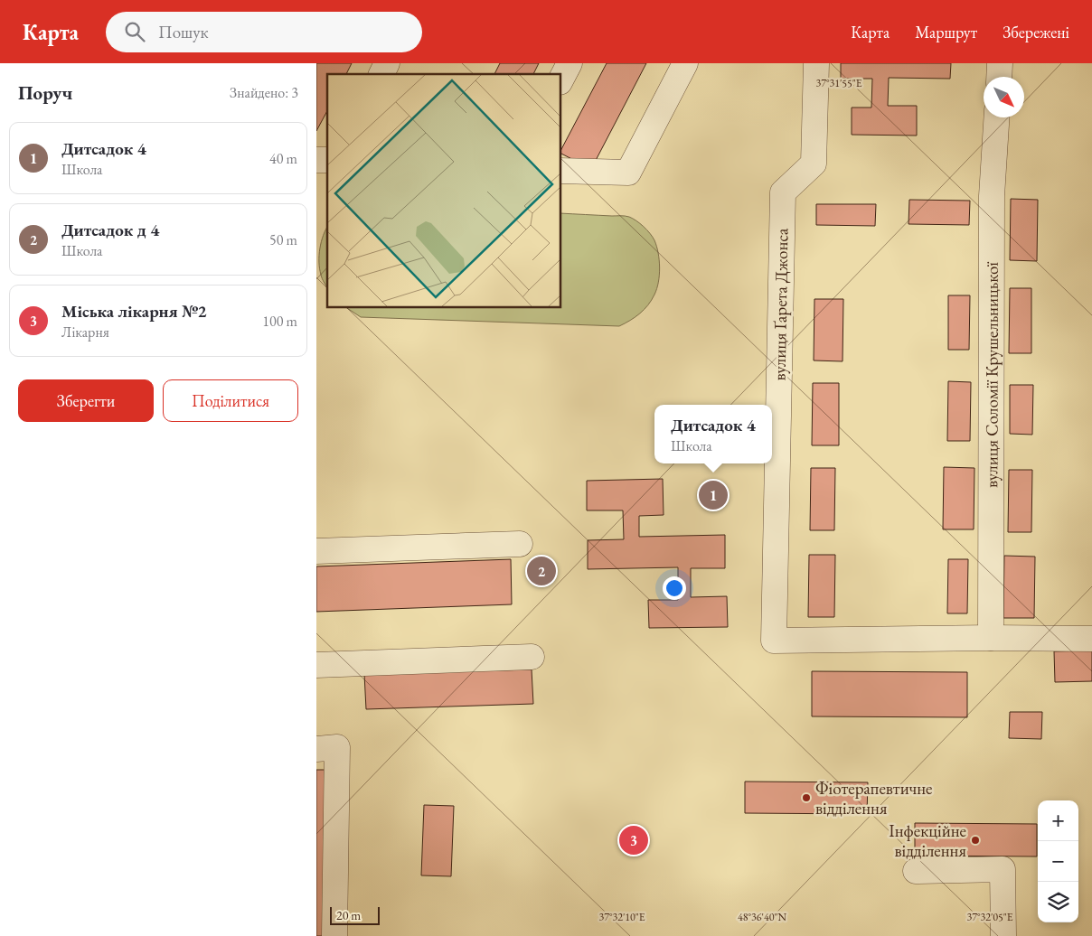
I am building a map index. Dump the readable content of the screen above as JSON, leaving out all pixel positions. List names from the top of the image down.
{
  "streets": {
    "street": ["вулиця Ґарета Джонса", "вулиця Соломії Крушельницької"]
  },
  "crossings": [
    ["вулиця Ґарета Джонса", "вулиця Соломії Крушельницької"]
  ],
  "places": ["Фіотерапевтичне відділення", "Інфекційне відділення"],
  "scale_bar": "20 m",
  "north": "bottom right",
  "page": {
    "header": "Карта",
    "search": "Пошук",
    "nav": ["Карта", "Маршрут", "Збережені"],
    "heading": ["Поруч", "Знайдено: 3"],
    "list": [
      {
        "mark": "1",
        "name": "Дитсадок 4",
        "note": "Школа",
        "value": "40 m"
      },
      {
        "mark": "2",
        "name": "Дитсадок д 4",
        "note": "Школа",
        "value": "50 m"
      },
      {
        "mark": "3",
        "name": "Міська лікарня №2",
        "note": "Лікарня",
        "value": "100 m"
      }
    ],
    "buttons": ["Зберегти", "Поділитися"],
    "popup": ["Дитсадок 4", "Школа"],
    "pins": ["1", "2", "3"],
    "map_buttons": ["+", "−"],
    "scale": "20 m"
  },
  "coordinates": [
    "37°31'55\"E",
    "48°36'40\"N",
    "37°32'10\"E",
    "37°32'05\"E"
  ]
}
